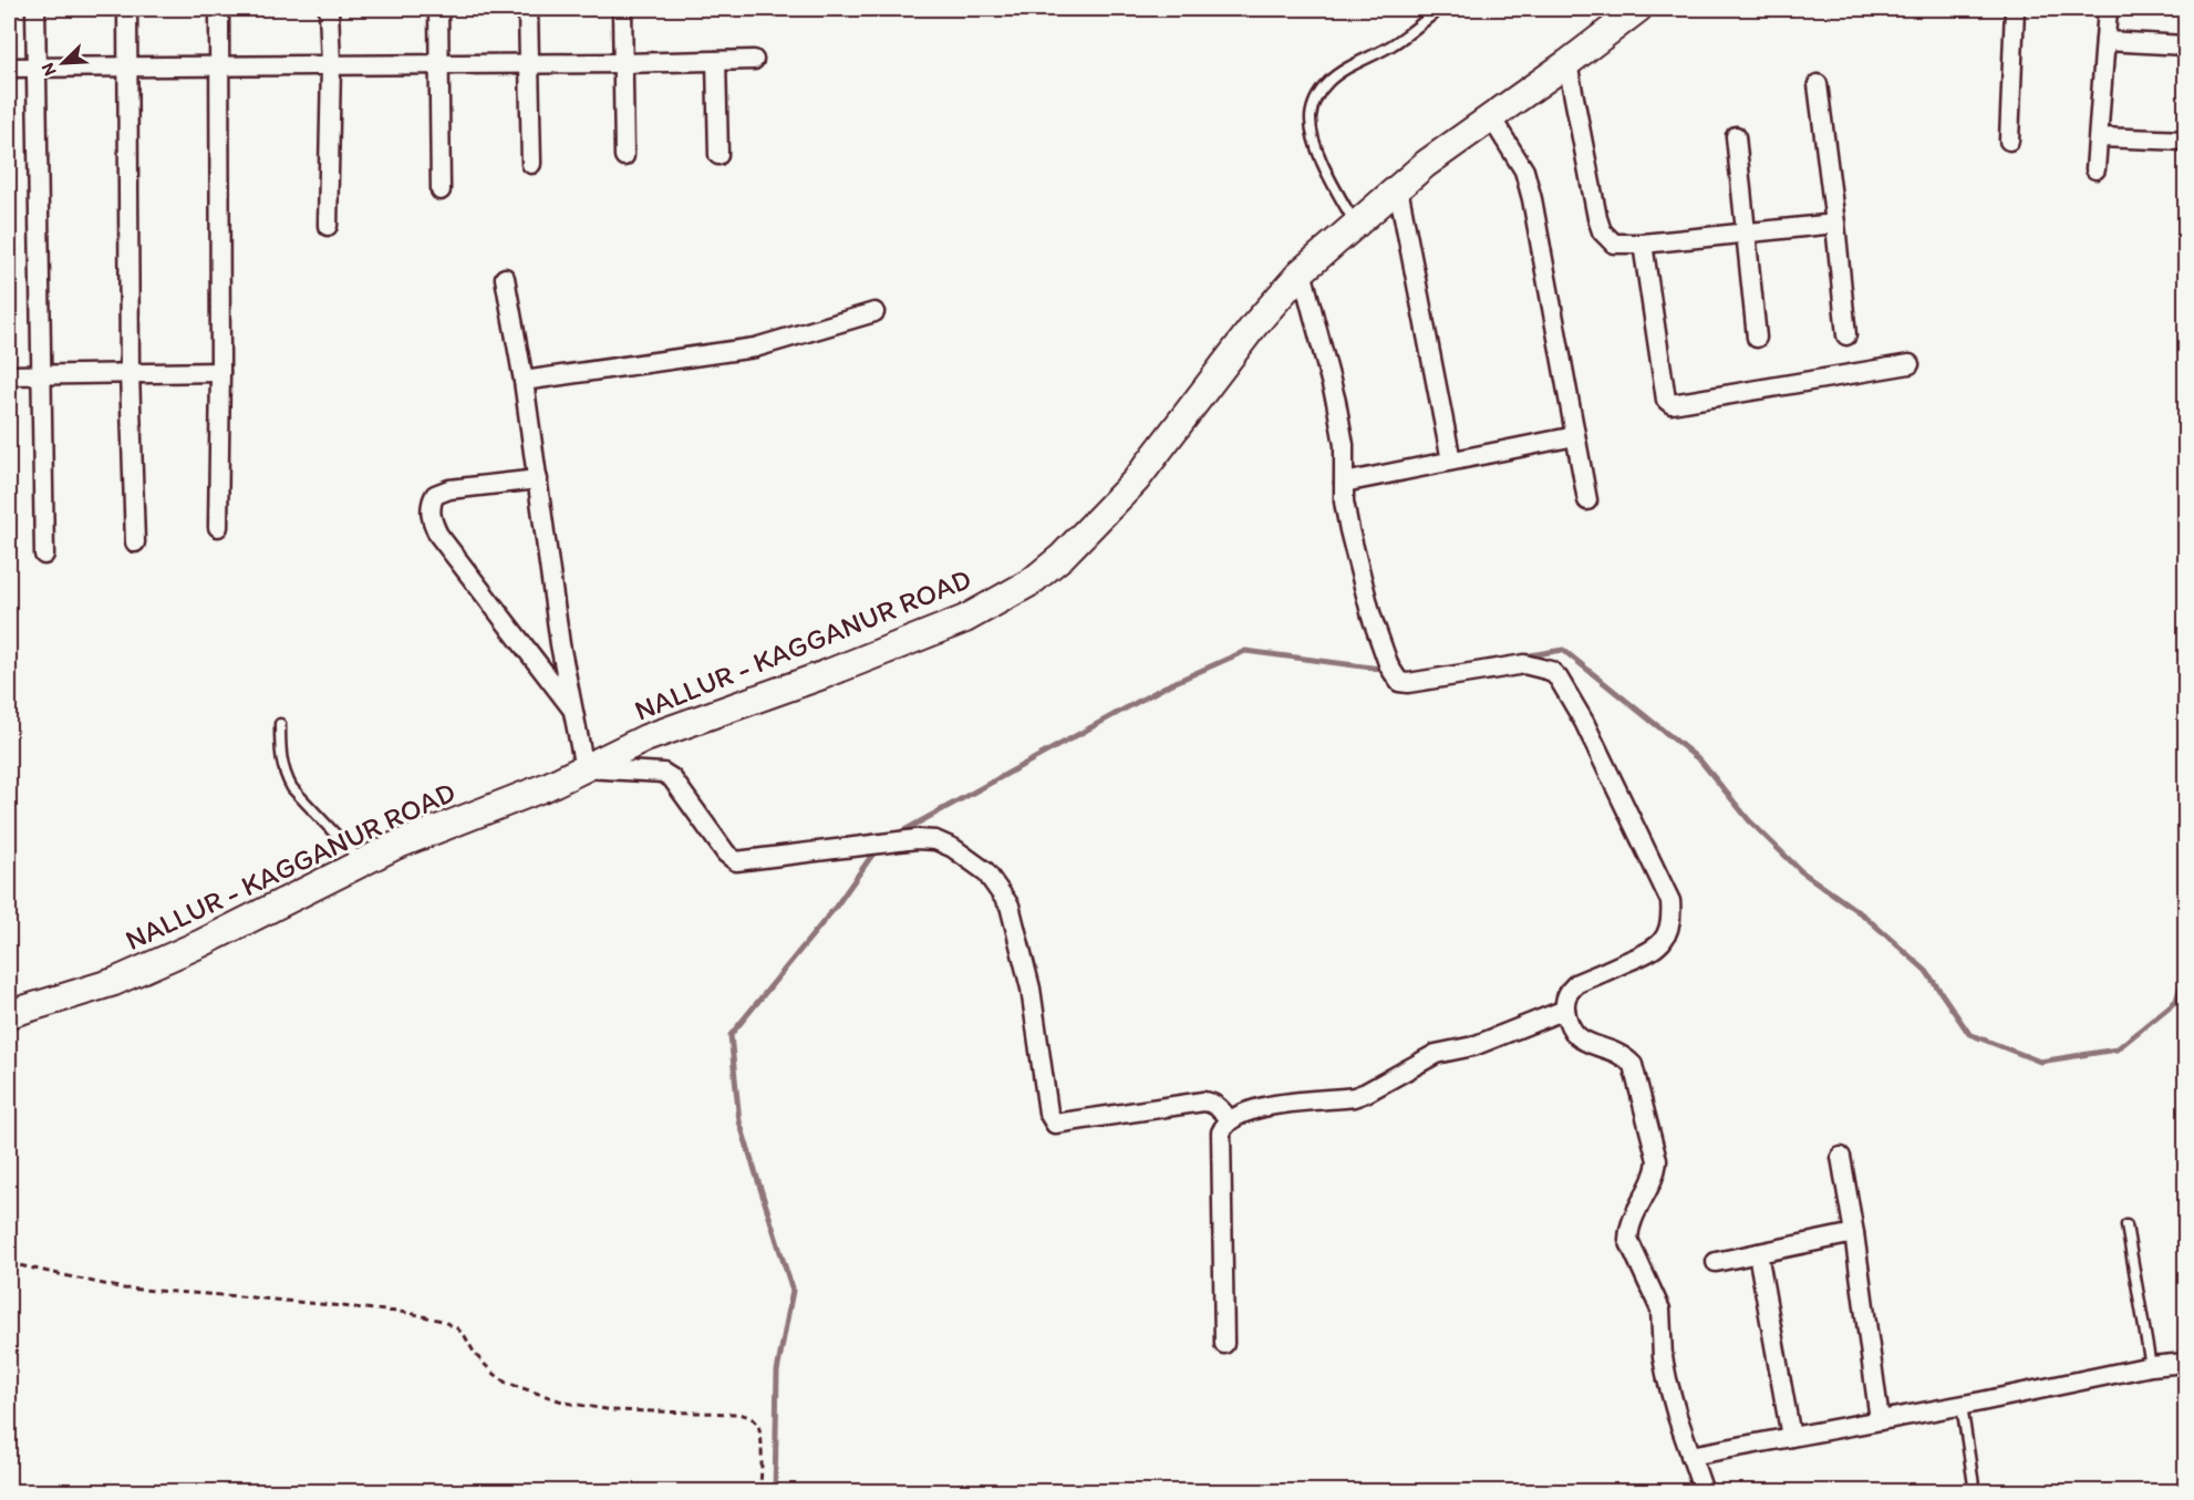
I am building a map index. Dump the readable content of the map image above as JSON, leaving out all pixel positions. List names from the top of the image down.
{
  "streets": {
    "main road": ["NALLUR - KAGGANUR ROAD"]
  },
  "north": "bottom left"
}
